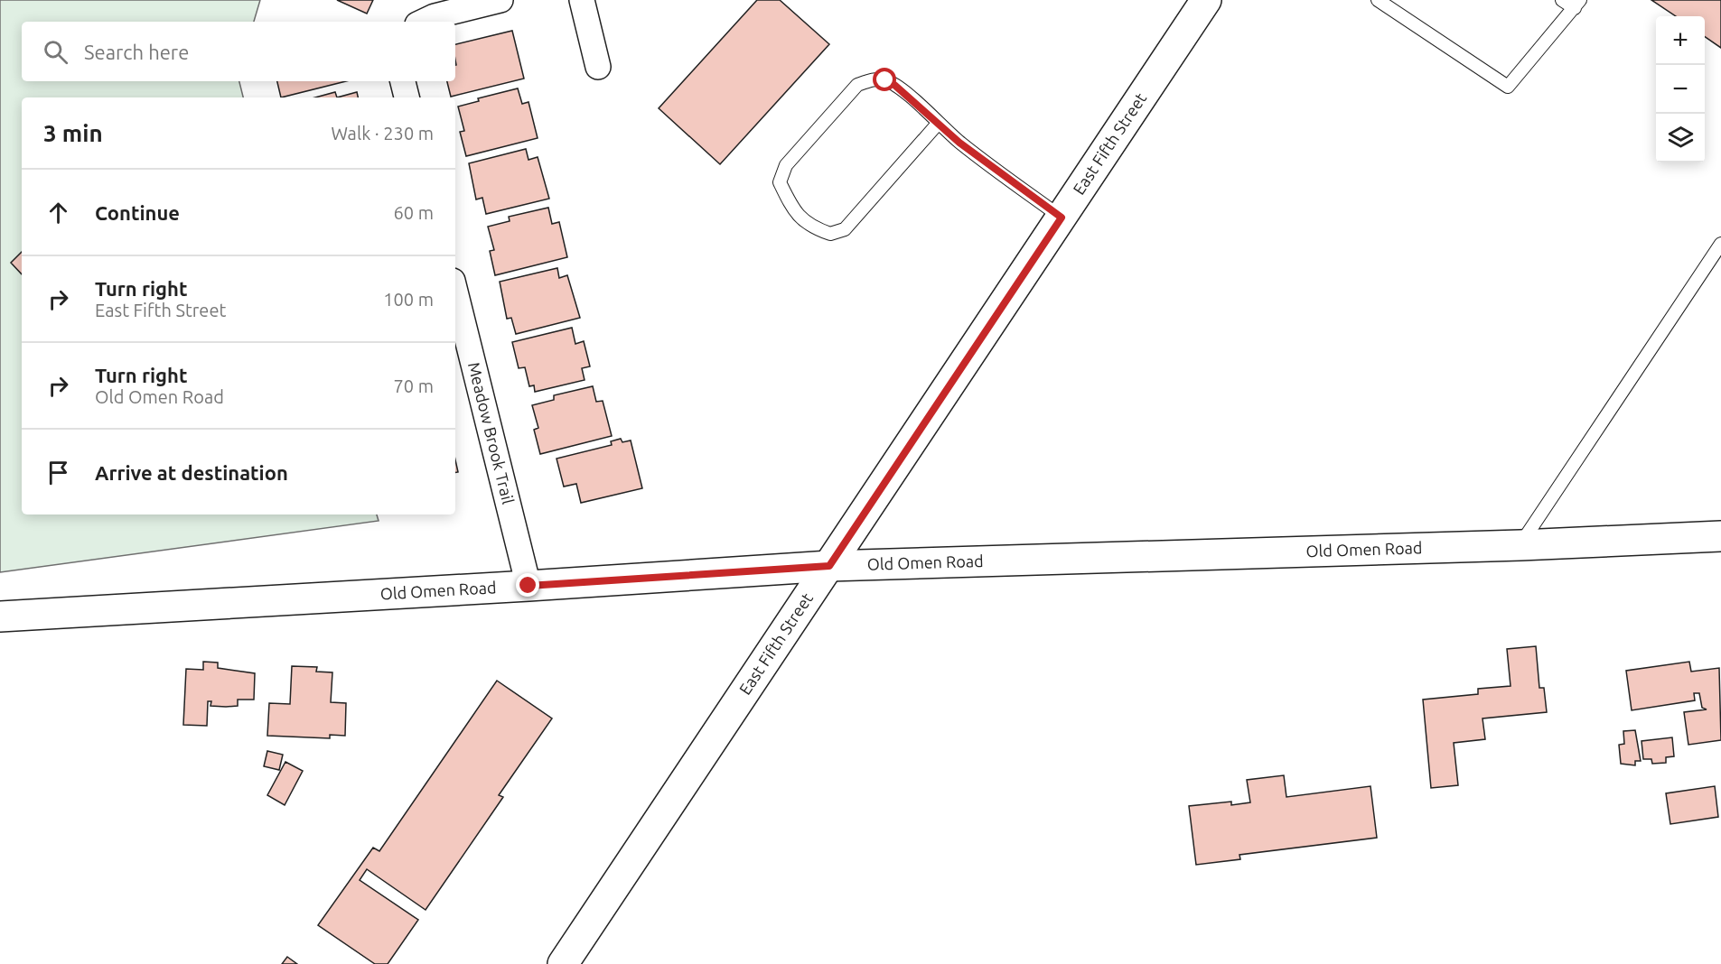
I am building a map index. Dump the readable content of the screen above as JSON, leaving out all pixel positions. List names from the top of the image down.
{
  "streets": {
    "street": ["East Fifth Street", "Meadow Brook Trail", "Old Omen Road"]
  },
  "crossings": [
    ["East Fifth Street", "Old Omen Road"],
    ["Meadow Brook Trail", "Old Omen Road"]
  ],
  "page": {
    "map_buttons": ["+", "−"],
    "search": "Search here",
    "heading": ["3 min", "Walk · 230 m"],
    "list": [
      ["Continue", "60 m"],
      ["Turn right", "East Fifth Street", "100 m"],
      ["Turn right", "Old Omen Road", "70 m"],
      "Arrive at destination"
    ]
  }
}
